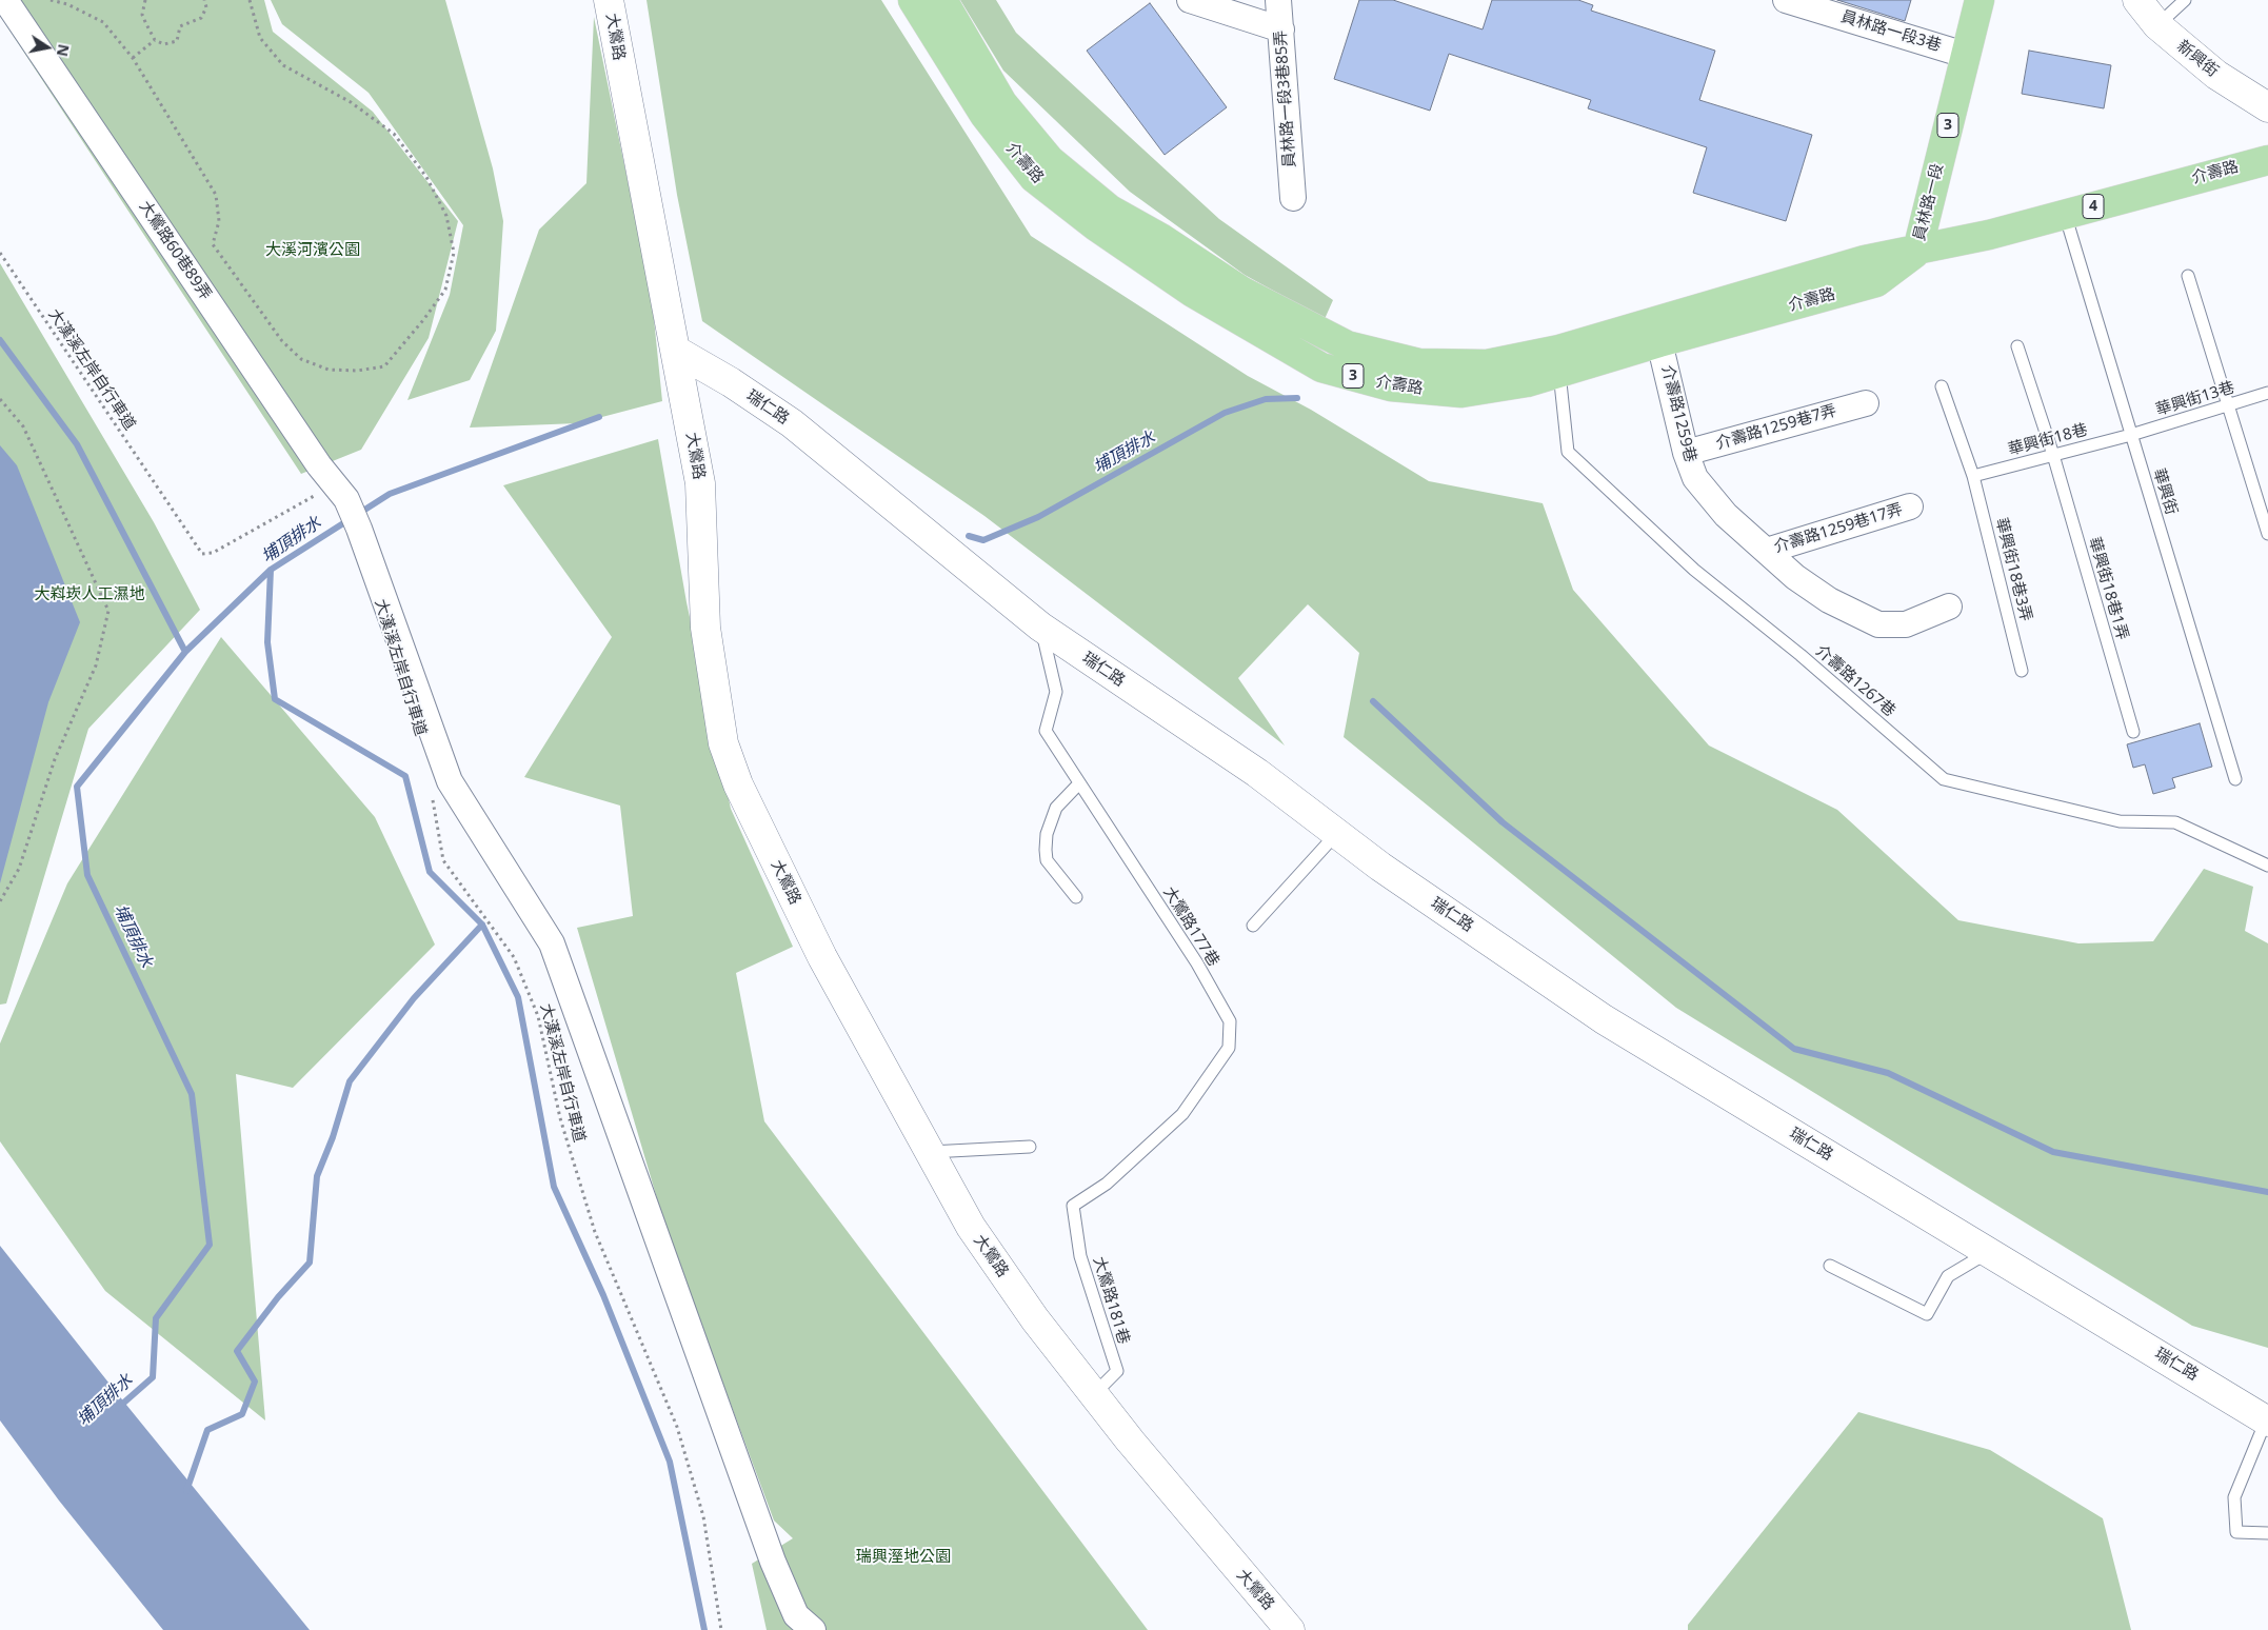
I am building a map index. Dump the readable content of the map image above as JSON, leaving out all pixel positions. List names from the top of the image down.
{
  "streets": {
    "main road": [
      "3",
      "介壽路",
      "員林路一段",
      "4"
    ],
    "street": [
      "員林路一段3巷",
      "大鶯路",
      "新興街",
      "員林路一段3巷85弄",
      "大鶯路60巷89弄",
      "瑞仁路",
      "介壽路1259巷",
      "介壽路1259巷7弄",
      "介壽路1259巷17弄"
    ],
    "lane": [
      "華興街13巷",
      "華興街18巷",
      "華興街",
      "華興街18巷3弄",
      "華興街18巷1弄",
      "介壽路1267巷",
      "大鶯路177巷",
      "大鶯路181巷"
    ],
    "path": ["大漢溪左岸自行車道"]
  },
  "crossings": [
    ["員林路一段3巷", "員林路一段"],
    ["大鶯路", "瑞仁路"],
    ["大鶯路", "大鶯路181巷"],
    ["介壽路", "員林路一段"],
    ["介壽路", "介壽路1259巷"],
    ["介壽路", "華興街"],
    ["介壽路", "介壽路1267巷"],
    ["華興街13巷", "華興街18巷"],
    ["華興街13巷", "華興街"],
    ["瑞仁路", "大鶯路177巷"],
    ["介壽路1259巷", "介壽路1259巷7弄"],
    ["介壽路1259巷", "介壽路1259巷17弄"],
    ["華興街18巷", "華興街"],
    ["華興街18巷", "華興街18巷3弄"],
    ["華興街18巷", "華興街18巷1弄"],
    ["大鶯路177巷", "大鶯路181巷"]
  ],
  "water": ["埔頂排水"],
  "parks": ["大溪河濱公園", "大嵙崁人工濕地", "瑞興溼地公園"],
  "north": "right"
}
